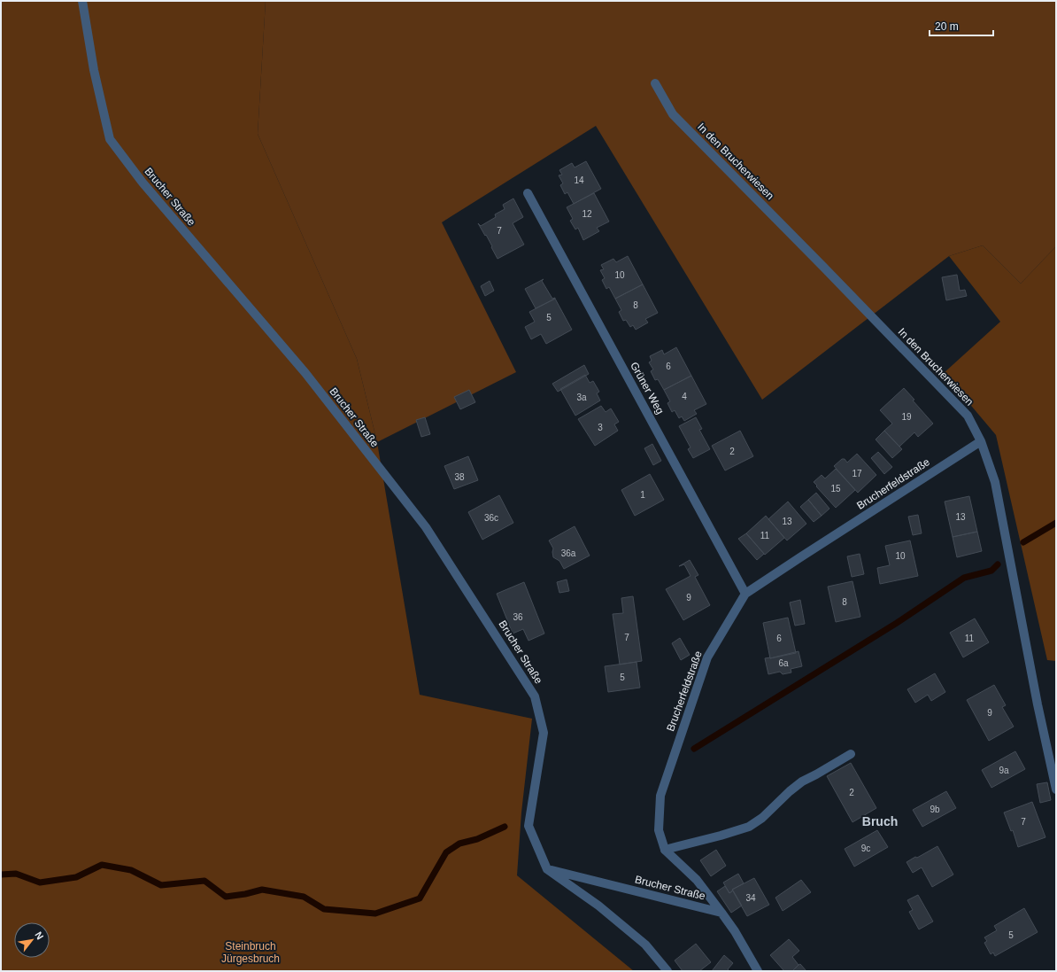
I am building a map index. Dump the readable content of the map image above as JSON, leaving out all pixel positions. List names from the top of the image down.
{
  "streets": {
    "street": [
      "In den Brucherwiesen",
      "Brucher Straße",
      "Grüner Weg",
      "Brucherfeldstraße"
    ]
  },
  "crossings": [
    ["In den Brucherwiesen", "Brucherfeldstraße"],
    ["Brucher Straße", "Brucherfeldstraße"],
    ["Grüner Weg", "Brucherfeldstraße"]
  ],
  "districts": ["Bruch"],
  "parks": ["Steinbruch Jürgesbruch"],
  "house_numbers": [
    "14",
    "12",
    "7",
    "10",
    "8",
    "5",
    "6",
    "4",
    "3a",
    "19",
    "3",
    "2",
    "17",
    "38",
    "15",
    "1",
    "13",
    "36c",
    "13",
    "11",
    "36a",
    "10",
    "9",
    "8",
    "36",
    "7",
    "6",
    "11",
    "6a",
    "5",
    "9",
    "9a",
    "2",
    "9b",
    "7",
    "9c",
    "34",
    "5"
  ],
  "scale_bar": "20 m",
  "north": "top right"
}
